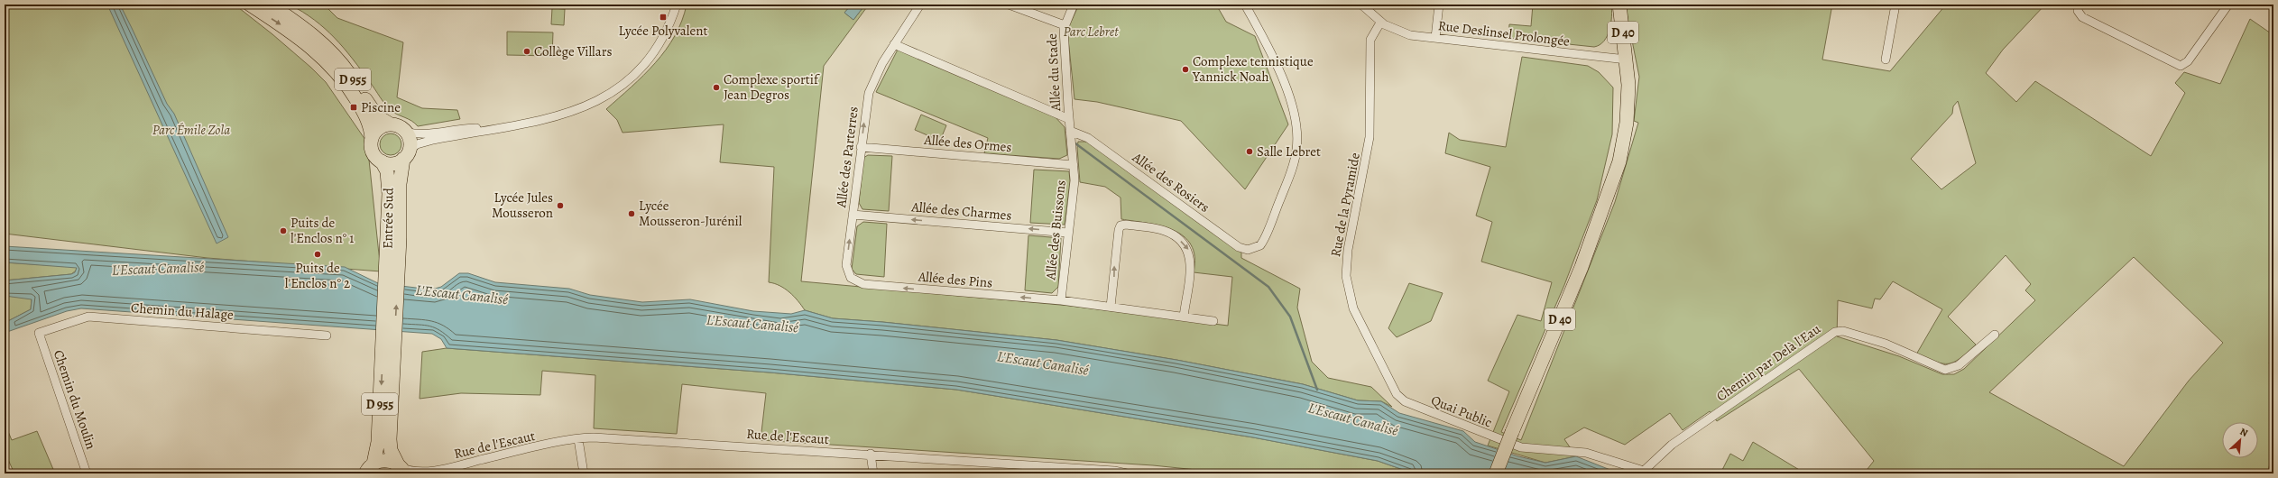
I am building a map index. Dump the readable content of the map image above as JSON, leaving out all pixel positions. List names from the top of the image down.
{
  "streets": {
    "main road": ["D 40", "D 955", "Entrée Sud"],
    "street": [
      "Rue Deslinsel Prolongée",
      "Allée du Stade",
      "Allée des Ormes",
      "Allée des Parterres",
      "Allée des Rosiers",
      "Rue de la Pyramide",
      "Allée des Charmes",
      "Allée des Buissons",
      "Allée des Pins",
      "Chemin du Halage",
      "Chemin par Delà l'Eau",
      "Chemin du Moulin",
      "Quai Public",
      "Rue de l'Escaut"
    ]
  },
  "crossings": [
    ["D 40", "Rue Deslinsel Prolongée"],
    ["D 40", "Quai Public"],
    ["Rue Deslinsel Prolongée", "Rue de la Pyramide"],
    ["Allée du Stade", "Allée des Buissons"],
    ["D 955", "Entrée Sud"],
    ["D 955", "Rue de l'Escaut"],
    ["Allée des Ormes", "Allée des Parterres"],
    ["Allée des Ormes", "Allée des Buissons"],
    ["Allée des Parterres", "Allée des Charmes"],
    ["Allée des Parterres", "Allée des Pins"],
    ["Allée des Rosiers", "Allée des Buissons"],
    ["Rue de la Pyramide", "Quai Public"],
    ["Allée des Charmes", "Allée des Buissons"],
    ["Allée des Buissons", "Allée des Pins"],
    ["Chemin du Halage", "Chemin du Moulin"],
    ["Chemin par Delà l'Eau", "Quai Public"]
  ],
  "one_way": ["Allée des Parterres", "Allée des Charmes", "Allée des Pins"],
  "water": ["L'Escaut Canalisé"],
  "parks": ["Parc Lebret", "Parc Émile Zola"],
  "places": {
    "transit": ["Lycée Polyvalent", "Piscine"],
    "other": [
      "Collège Villars",
      "Complexe tennistique Yannick Noah",
      "Complexe sportif Jean Degros",
      "Salle Lebret",
      "Lycée Jules Mousseron",
      "Lycée Mousseron-Jurénil",
      "Puits de l'Enclos n° 1",
      "Puits de l'Enclos n° 2"
    ]
  },
  "north": "top right"
}
